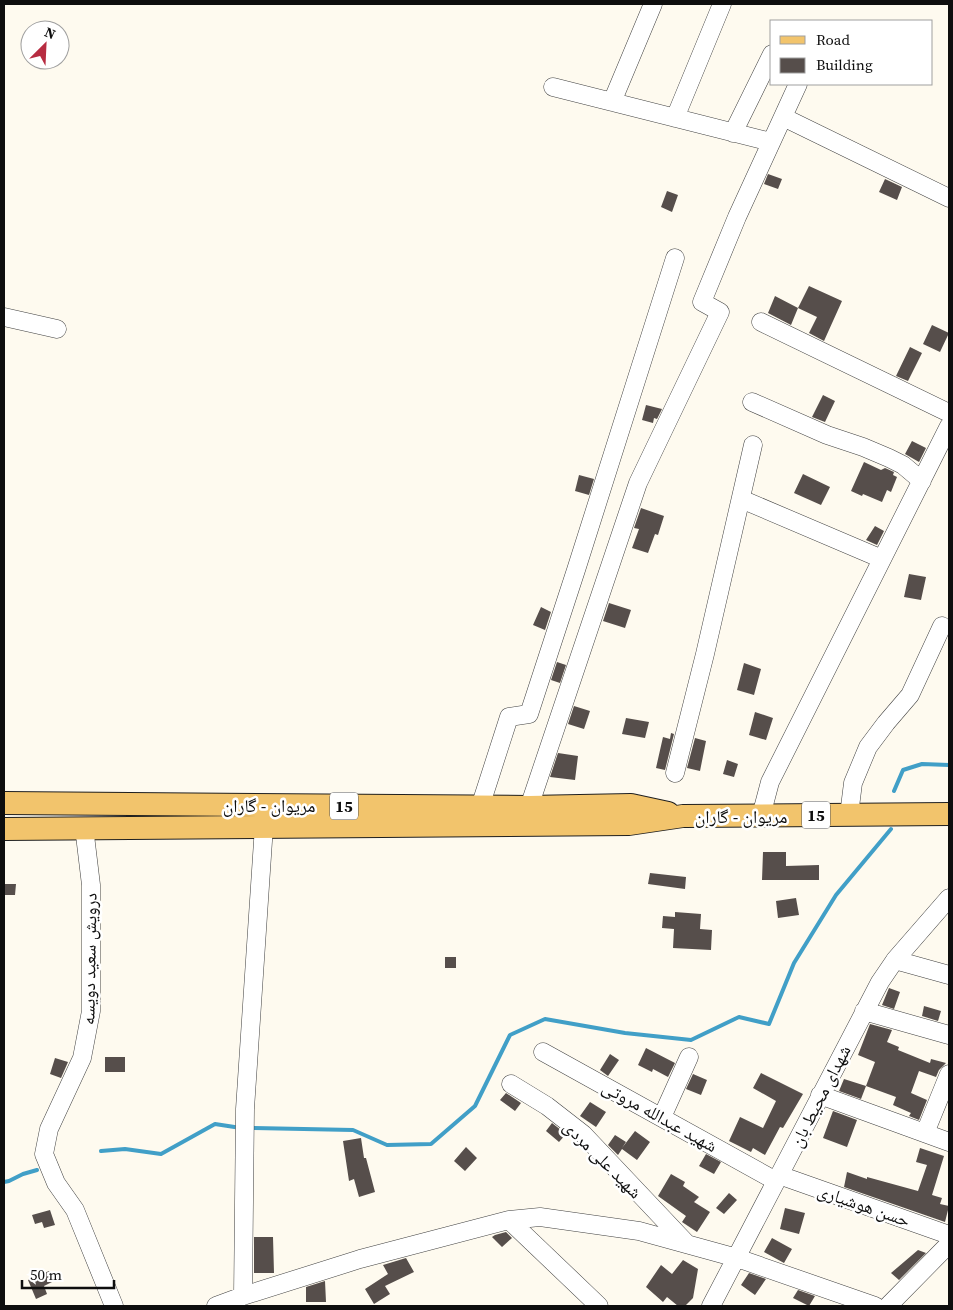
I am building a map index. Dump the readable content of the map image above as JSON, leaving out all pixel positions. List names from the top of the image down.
{
  "streets": {
    "main road": ["مریوان - گاران", "15"],
    "street": [
      "درویش سعید دویسه",
      "شهدای محیط بان",
      "شهید عبدالله مروتی",
      "شهید علی مردی",
      "حسن هوشیاری"
    ]
  },
  "crossings": [
    ["مریوان - گاران", "درویش سعید دویسه"],
    ["شهدای محیط بان", "شهید عبدالله مروتی"],
    ["شهدای محیط بان", "حسن هوشیاری"],
    ["شهید عبدالله مروتی", "حسن هوشیاری"]
  ],
  "legend": ["Road", "Building"],
  "scale_bar": "50 m",
  "north": "top right"
}
